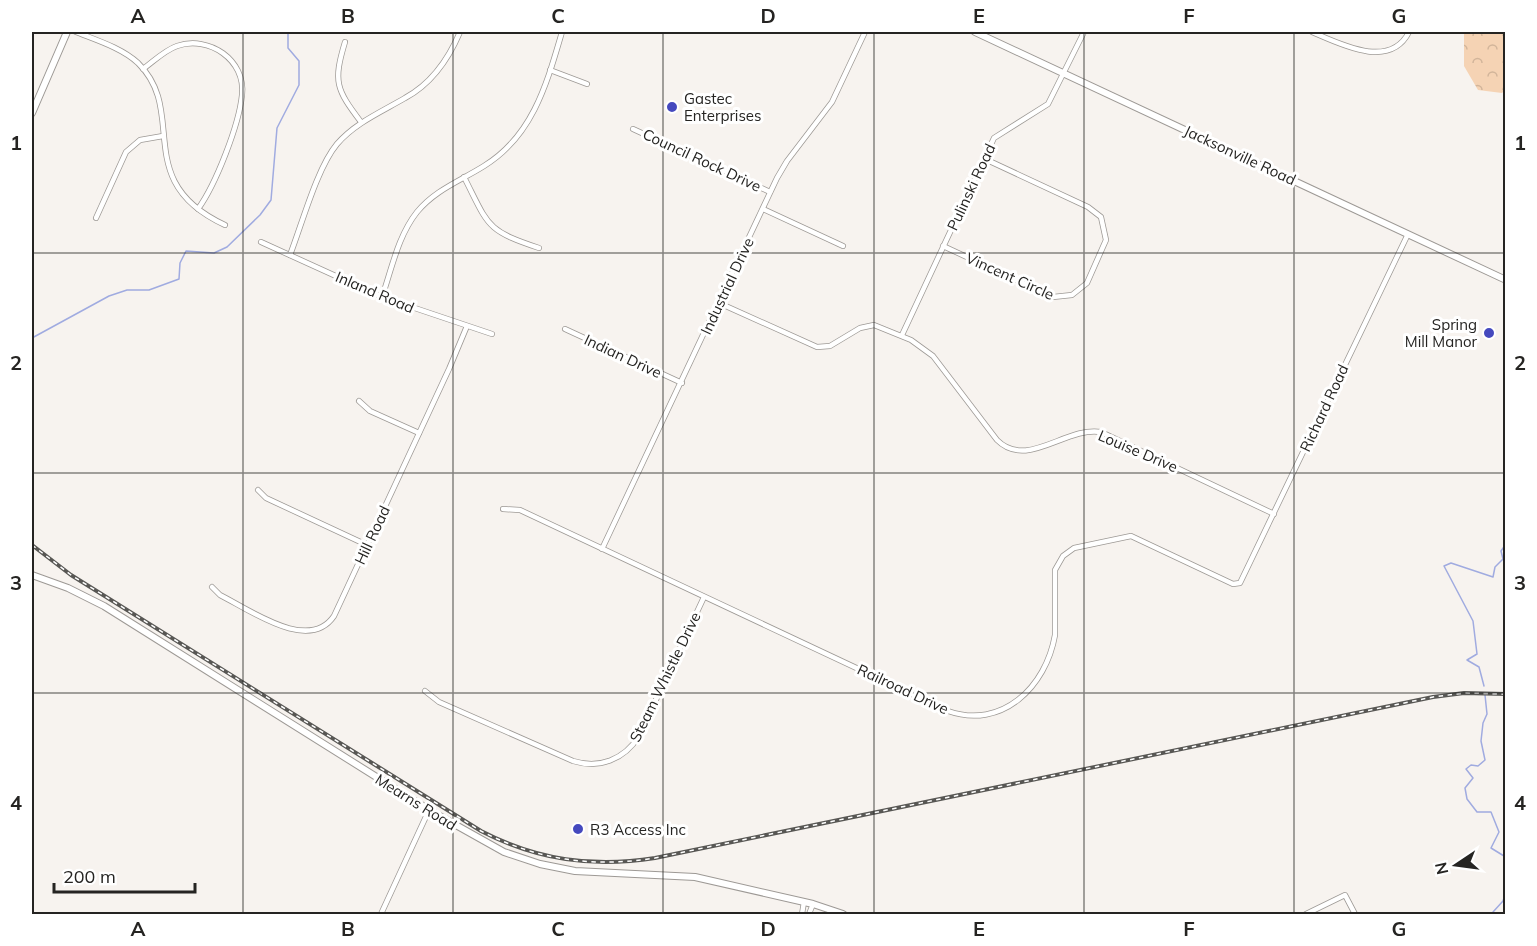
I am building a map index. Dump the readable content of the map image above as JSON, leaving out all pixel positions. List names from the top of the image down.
{
  "streets": {
    "street": [
      "Jacksonville Road",
      "Council Rock Drive",
      "Pulinski Road",
      "Vincent Circle",
      "Industrial Drive",
      "Inland Road",
      "Indian Drive",
      "Richard Road",
      "Louise Drive",
      "Hill Road",
      "Steam Whistle Drive",
      "Railroad Drive",
      "Mearns Road"
    ]
  },
  "crossings": [
    ["Jacksonville Road", "Pulinski Road"],
    ["Jacksonville Road", "Richard Road"],
    ["Council Rock Drive", "Industrial Drive"],
    ["Pulinski Road", "Vincent Circle"],
    ["Pulinski Road", "Louise Drive"],
    ["Industrial Drive", "Indian Drive"],
    ["Industrial Drive", "Louise Drive"],
    ["Industrial Drive", "Railroad Drive"],
    ["Inland Road", "Hill Road"],
    ["Richard Road", "Louise Drive"],
    ["Richard Road", "Railroad Drive"],
    ["Steam Whistle Drive", "Railroad Drive"]
  ],
  "places": ["Gastec Enterprises", "Spring Mill Manor", "R3 Access Inc"],
  "scale_bar": "200 m",
  "north": "left",
  "grid": {
    "columns": [
      "A",
      "B",
      "C",
      "D",
      "E",
      "F",
      "G"
    ],
    "rows": [
      "1",
      "2",
      "3",
      "4"
    ]
  }
}
